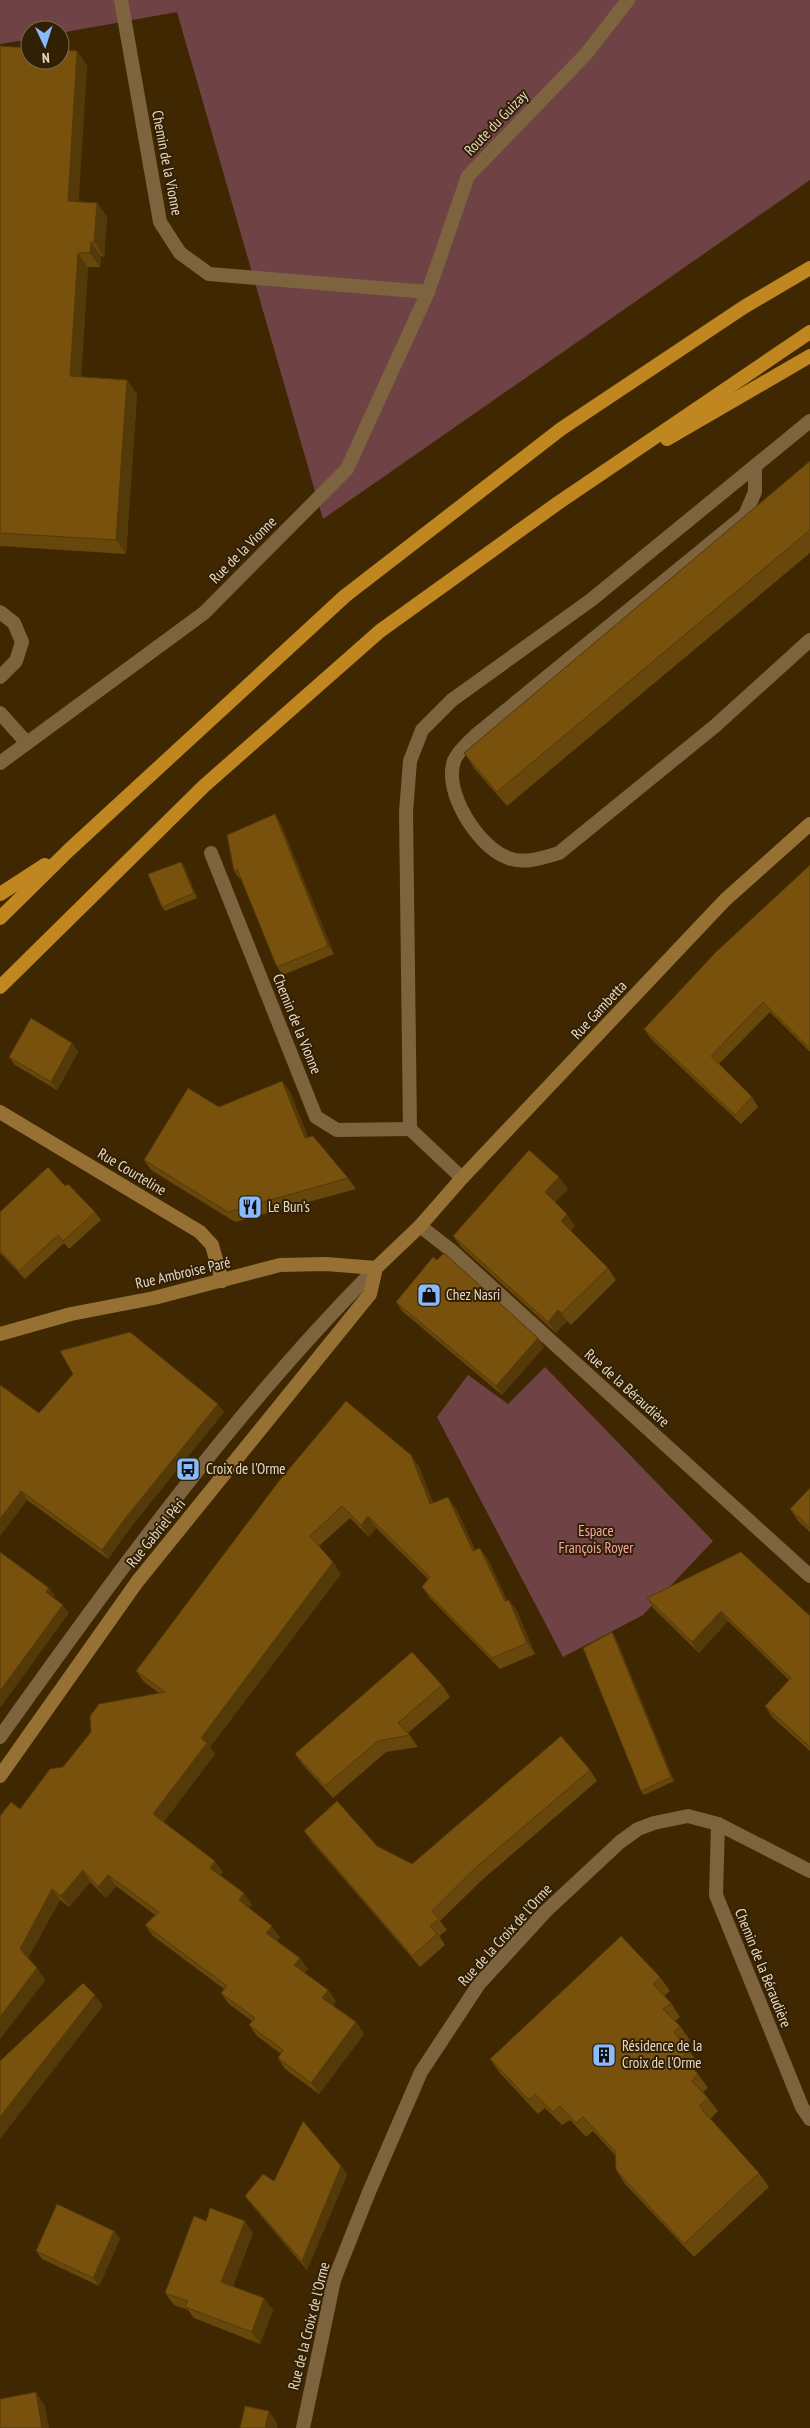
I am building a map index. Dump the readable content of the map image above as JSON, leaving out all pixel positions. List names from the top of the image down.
{
  "streets": {
    "main road": [
      "Rue Gambetta",
      "Rue Courteline",
      "Rue Ambroise Paré",
      "Rue Gabriel Péri"
    ],
    "street": [
      "Route du Guizay",
      "Chemin de la Vionne",
      "Rue de la Vionne",
      "Rue de la Béraudière",
      "Rue de la Croix de l'Orme",
      "Chemin de la Béraudière"
    ]
  },
  "crossings": [
    ["Route du Guizay", "Chemin de la Vionne"],
    ["Route du Guizay", "Rue de la Vionne"],
    ["Chemin de la Vionne", "Rue de la Vionne"],
    ["Rue Gambetta", "Rue de la Béraudière"],
    ["Rue Courteline", "Rue Ambroise Paré"],
    ["Rue Ambroise Paré", "Rue Gabriel Péri"],
    ["Rue de la Croix de l'Orme", "Chemin de la Béraudière"]
  ],
  "parks": ["Espace François Royer"],
  "places": {
    "restaurant": ["Le Bun’s"],
    "shop": ["Chez Nasri"],
    "bus stop": ["Croix de l'Orme"],
    "building": ["Résidence de la Croix de l'Orme"]
  },
  "north": "bottom"
}
